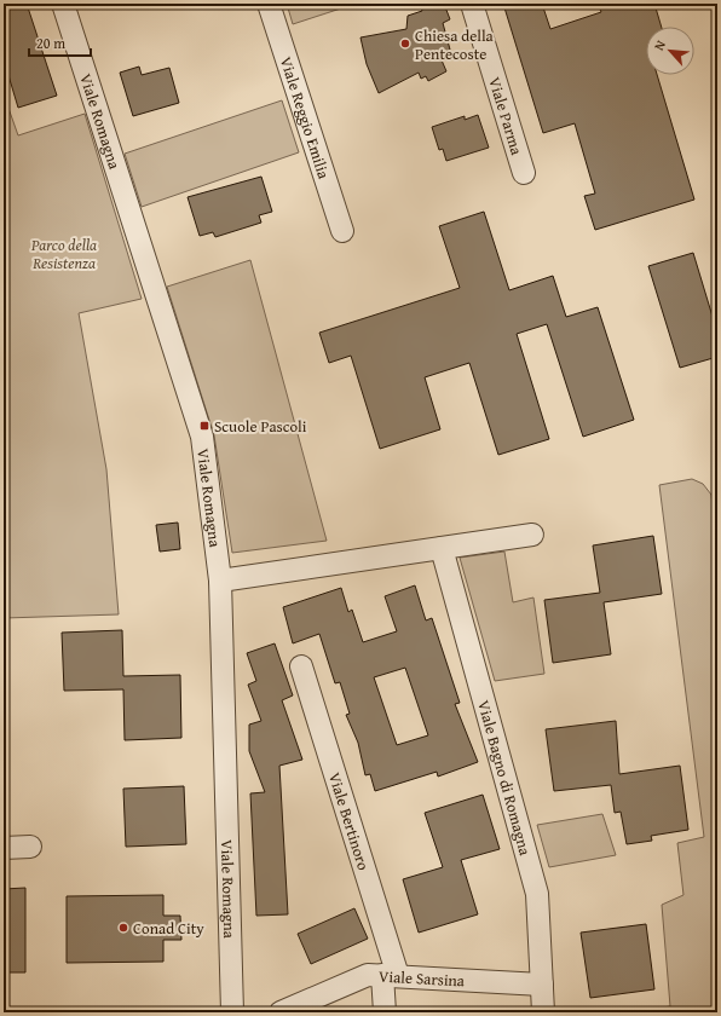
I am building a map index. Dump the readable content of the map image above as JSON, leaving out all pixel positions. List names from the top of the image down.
{
  "streets": {
    "street": [
      "Viale Parma",
      "Viale Reggio Emilia",
      "Viale Romagna",
      "Viale Bagno di Romagna",
      "Viale Bertinoro",
      "Viale Sarsina"
    ]
  },
  "crossings": [
    ["Viale Bagno di Romagna", "Viale Sarsina"],
    ["Viale Bertinoro", "Viale Sarsina"]
  ],
  "parks": ["Parco della Resistenza"],
  "places": {
    "other": ["Chiesa della Pentecoste", "Conad City"],
    "transit": ["Scuole Pascoli"]
  },
  "scale_bar": "20 m",
  "north": "top left"
}
